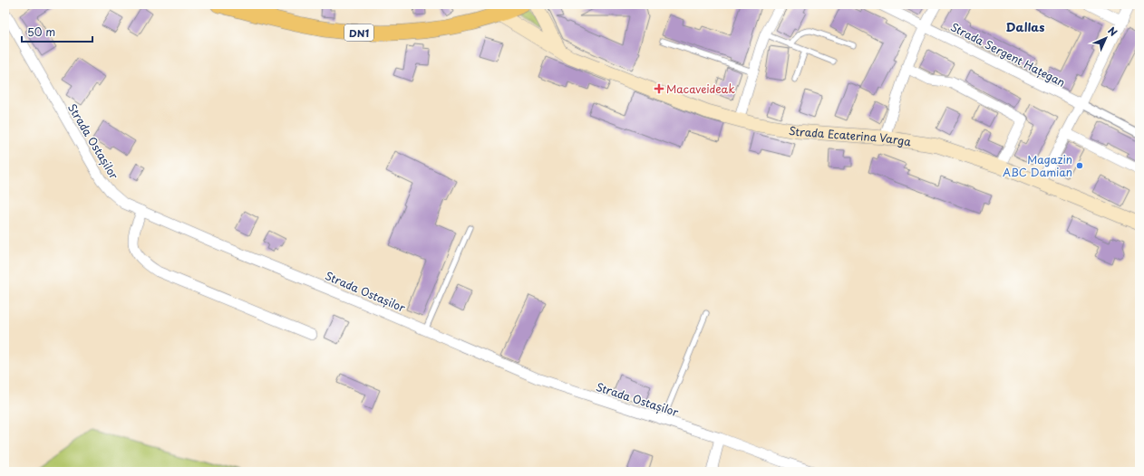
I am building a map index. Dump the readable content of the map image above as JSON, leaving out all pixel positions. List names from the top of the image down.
{
  "streets": {
    "main road": ["DN1", "Strada Ecaterina Varga"],
    "street": ["Strada Sergent Hațegan", "Strada Ostașilor"]
  },
  "crossings": [
    ["DN1", "Strada Ecaterina Varga"]
  ],
  "districts": ["Dallas"],
  "places": {
    "health": ["Macaveideak"],
    "other": ["Magazin ABC Damian"]
  },
  "scale_bar": "50 m",
  "north": "top right"
}
